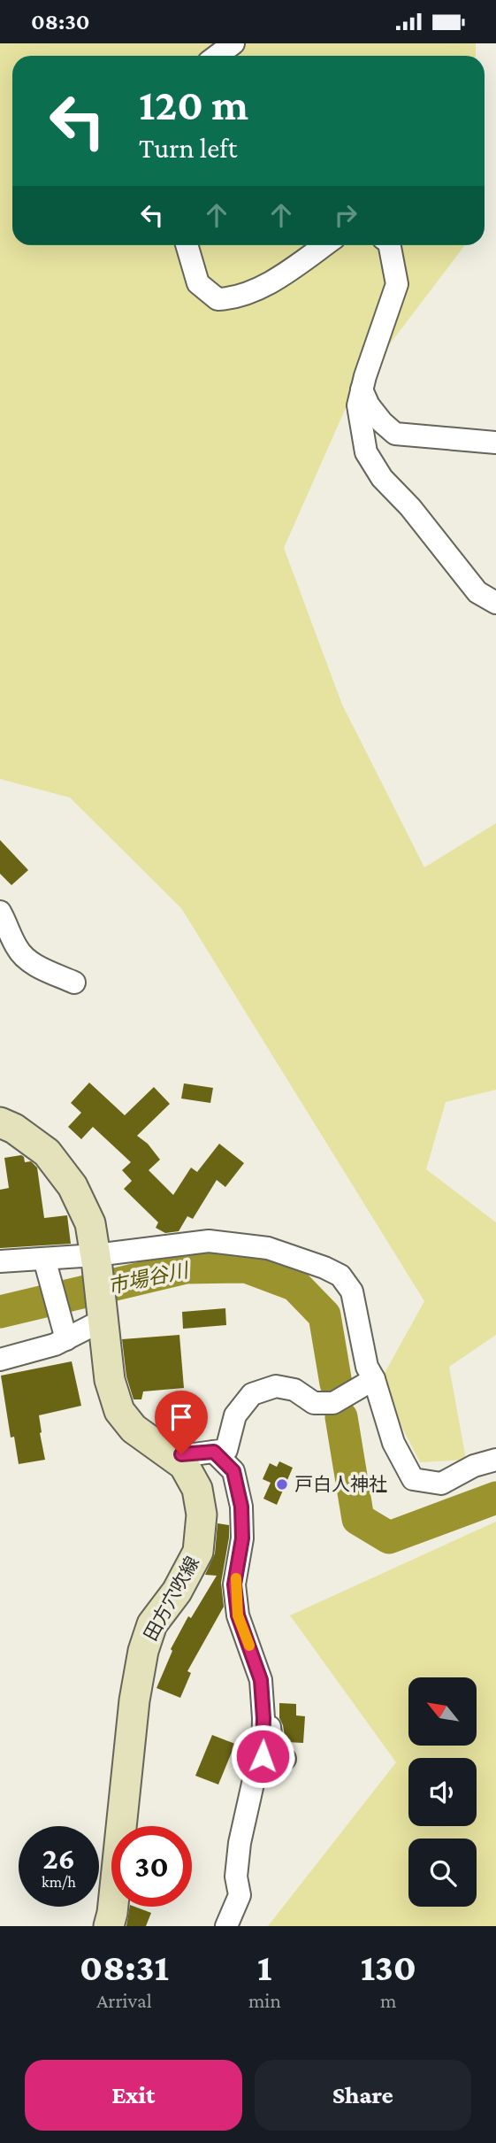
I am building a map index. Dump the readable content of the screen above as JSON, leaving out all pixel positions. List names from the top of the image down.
{
  "streets": {
    "main road": ["田方穴吹線"]
  },
  "water": ["市場谷川"],
  "places": ["戸白人神社"],
  "north": "top left",
  "page": {
    "status": "08:30",
    "turn": ["120 m", "Turn left"],
    "speed": "26 km/h",
    "limit": "30",
    "eta": [
      "08:31",
      "Arrival",
      "1",
      "min",
      "130",
      "m"
    ],
    "buttons": ["Exit", "Share"]
  }
}
